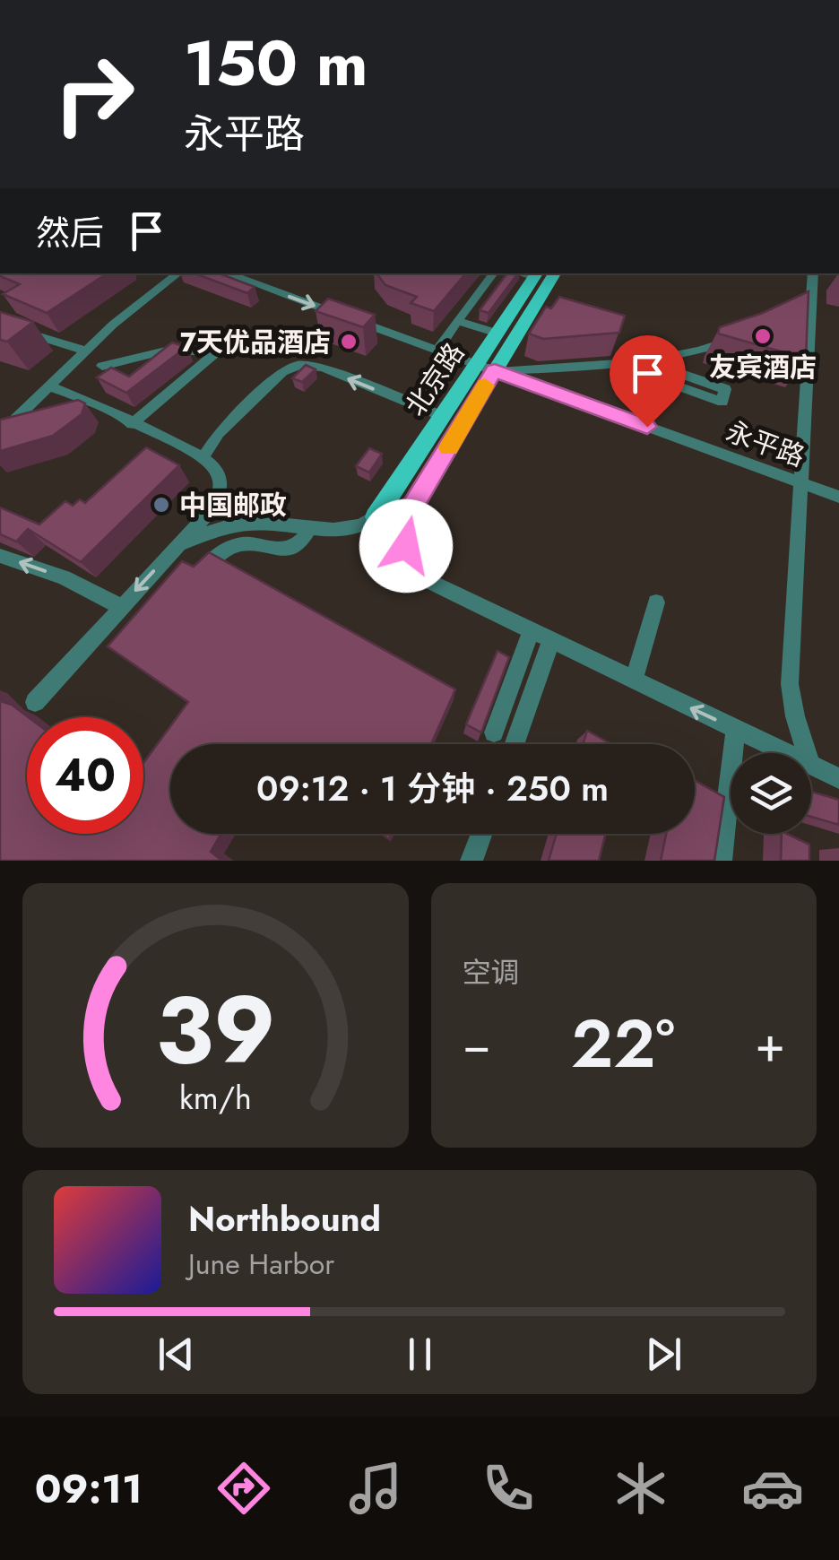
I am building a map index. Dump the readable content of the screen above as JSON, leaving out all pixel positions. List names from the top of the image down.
{
  "streets": {
    "main road": ["北京路"],
    "street": ["永平路"]
  },
  "crossings": [
    ["北京路", "永平路"]
  ],
  "places": ["友宾酒店", "7天优品酒店", "中国邮政"],
  "page": {
    "turn": ["150 m", "永平路"],
    "then": "然后",
    "limit": "40",
    "trip": "09:12 · 1 分钟 · 250 m",
    "tile": "空调",
    "heat": ["−", "22°", "+"],
    "song": ["Northbound", "June Harbor"],
    "tabs": "09:11",
    "gauge": ["39", "km/h"]
  }
}
